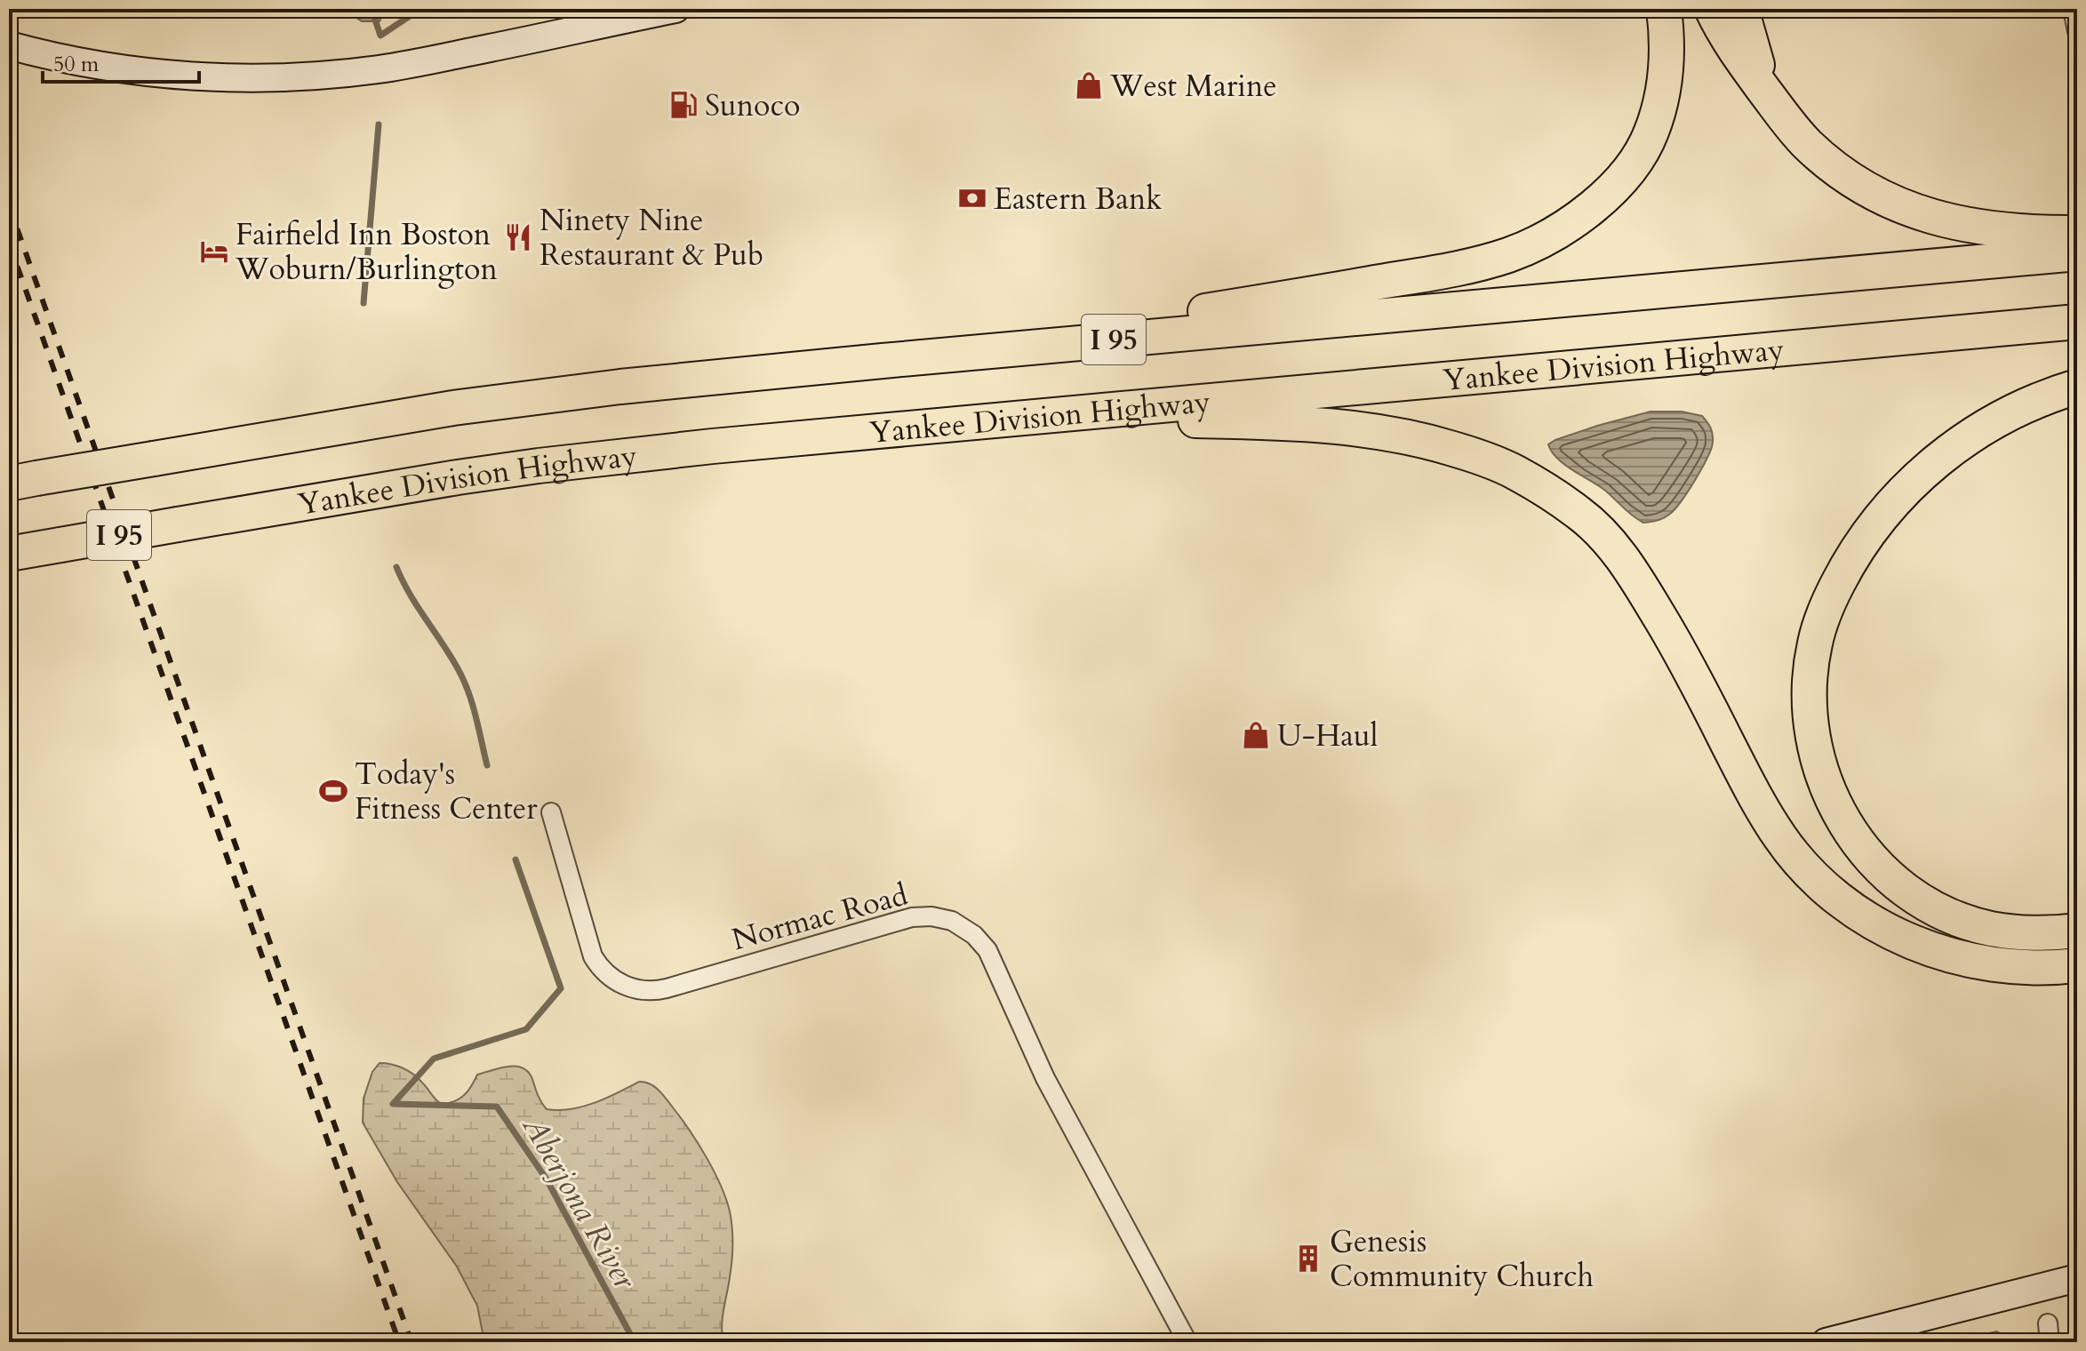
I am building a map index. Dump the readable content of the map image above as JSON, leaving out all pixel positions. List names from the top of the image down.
{
  "streets": {
    "highway": ["I 95", "Yankee Division Highway"],
    "street": ["Normac Road"]
  },
  "water": ["Aberjona River"],
  "places": {
    "shop": ["West Marine", "U-Haul"],
    "fuel station": ["Sunoco"],
    "bank": ["Eastern Bank"],
    "restaurant": ["Ninety Nine Restaurant & Pub"],
    "hotel": ["Fairfield Inn Boston Woburn/Burlington"],
    "sports": ["Today's Fitness Center"],
    "building": ["Genesis Community Church"]
  },
  "scale_bar": "50 m"
}
